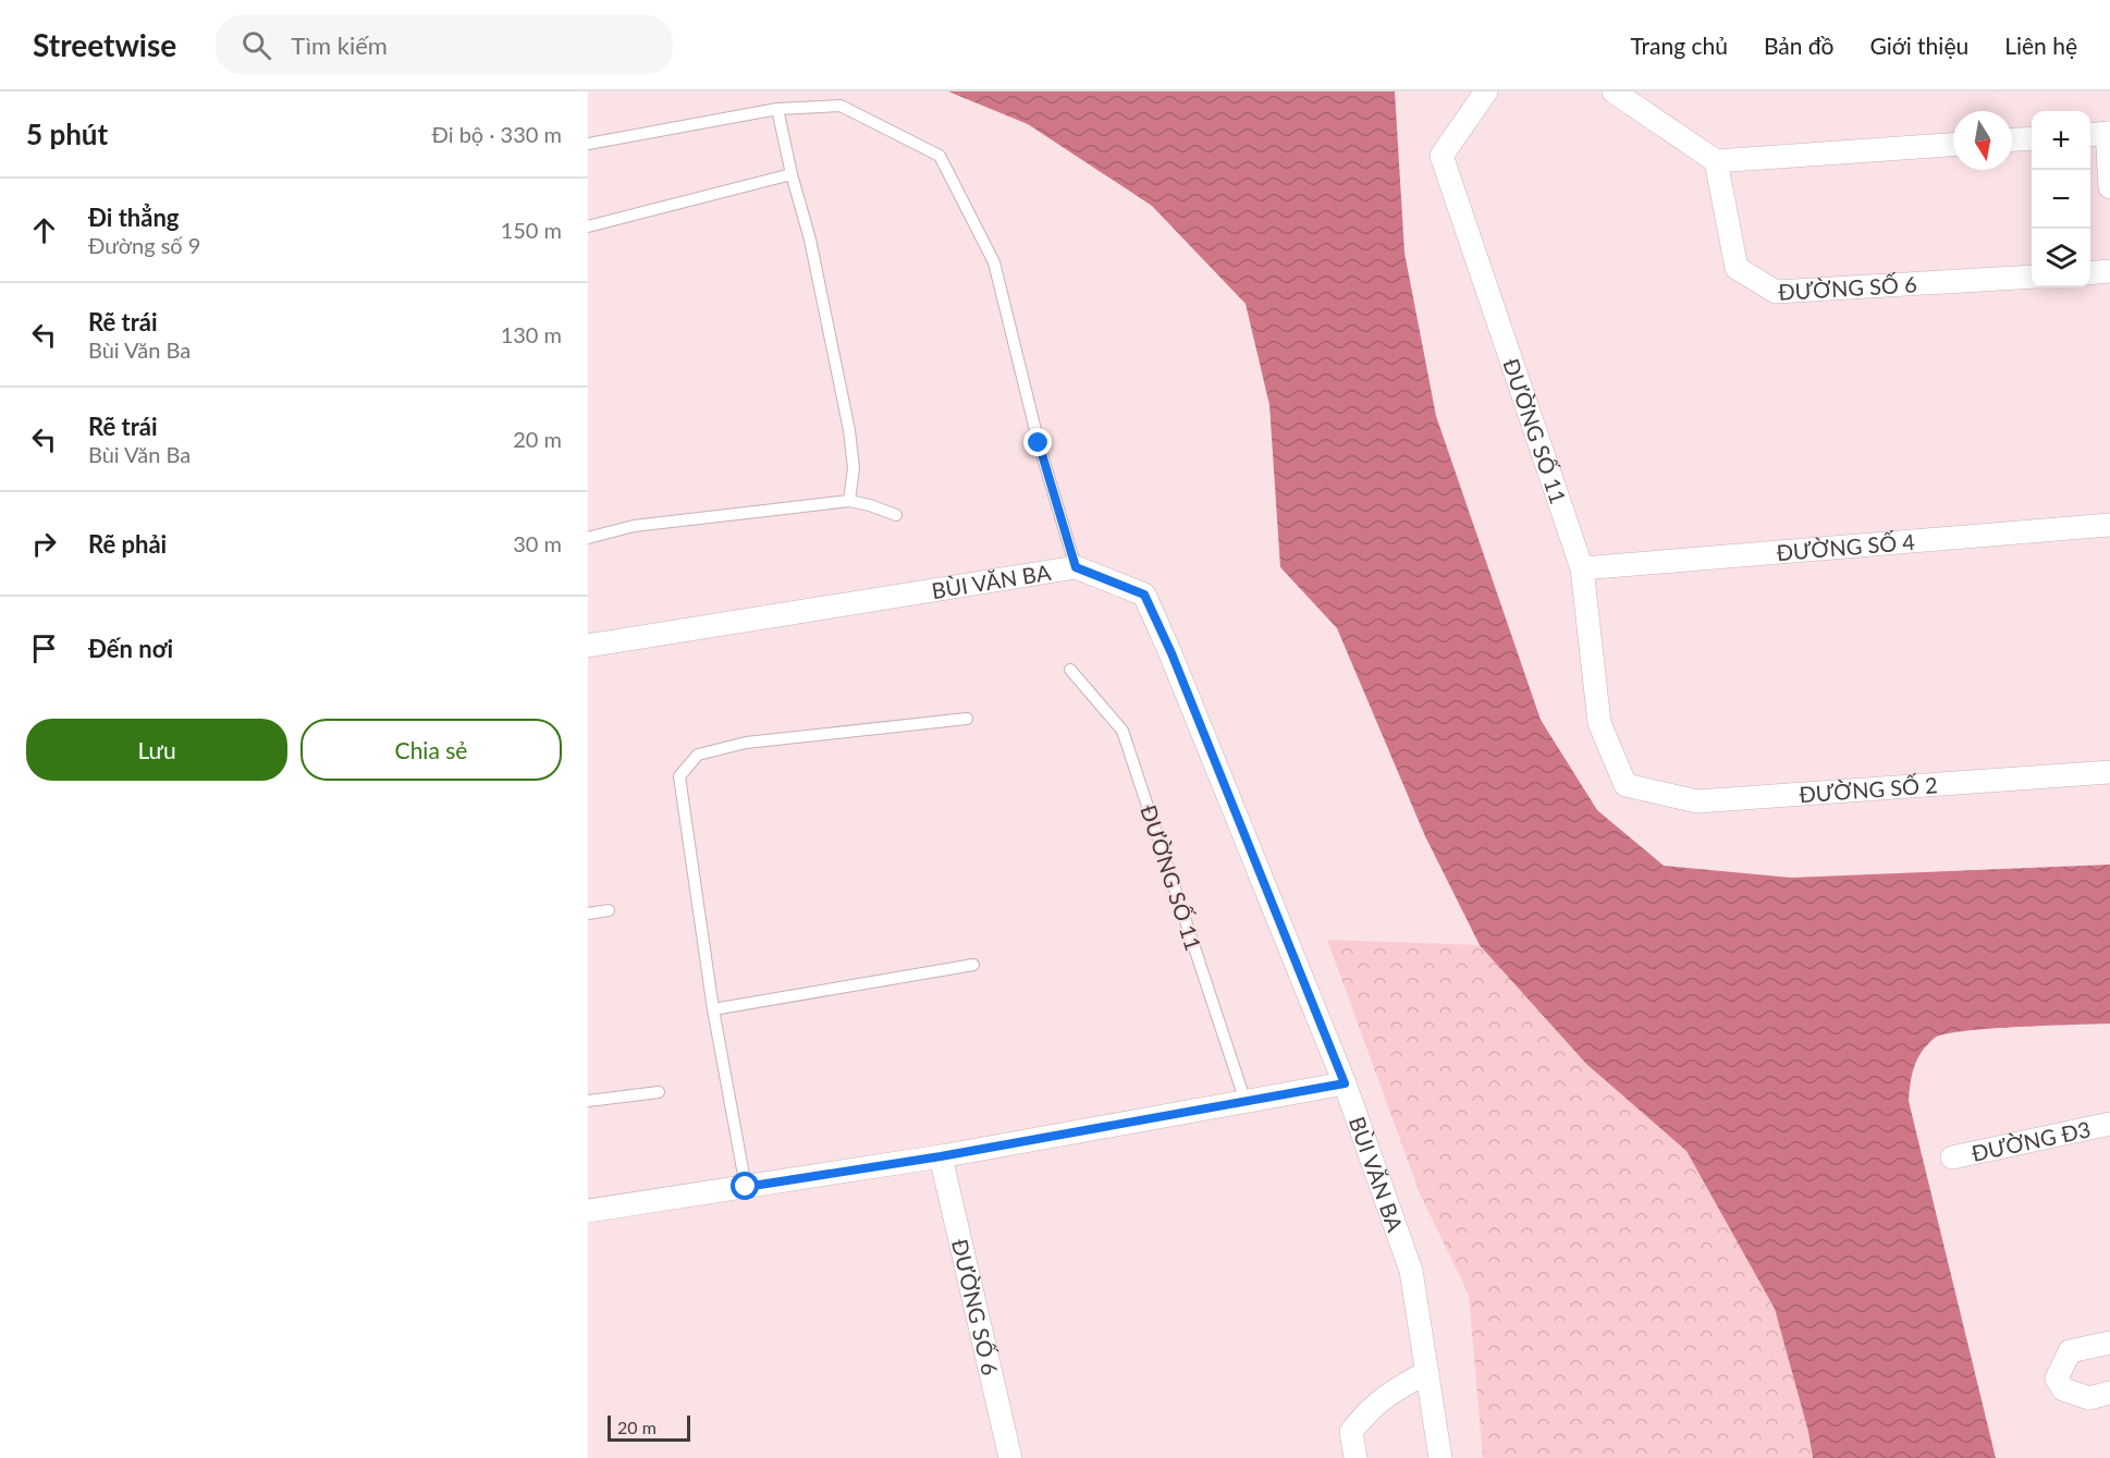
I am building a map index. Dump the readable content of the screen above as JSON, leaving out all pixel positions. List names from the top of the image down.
{
  "streets": {
    "street": [
      "ĐƯỜNG SỐ 6",
      "ĐƯỜNG SỐ 11",
      "ĐƯỜNG SỐ 4",
      "BÙI VĂN BA",
      "ĐƯỜNG SỐ 2",
      "ĐƯỜNG Đ3"
    ]
  },
  "crossings": [
    ["ĐƯỜNG SỐ 11", "ĐƯỜNG SỐ 4"],
    ["ĐƯỜNG SỐ 11", "ĐƯỜNG SỐ 2"]
  ],
  "scale_bar": "20 m",
  "north": "bottom",
  "page": {
    "header": "Streetwise",
    "search": "Tìm kiếm",
    "nav": [
      "Trang chủ",
      "Bản đồ",
      "Giới thiệu",
      "Liên hệ"
    ],
    "heading": ["5 phút", "Đi bộ · 330 m"],
    "map_buttons": ["+", "−"],
    "list": [
      ["Đi thẳng", "Đường số 9", "150 m"],
      ["Rẽ trái", "Bùi Văn Ba", "130 m"],
      ["Rẽ trái", "Bùi Văn Ba", "20 m"],
      ["Rẽ phải", "30 m"],
      "Đến nơi"
    ],
    "buttons": ["Lưu", "Chia sẻ"],
    "scale": "20 m"
  }
}
